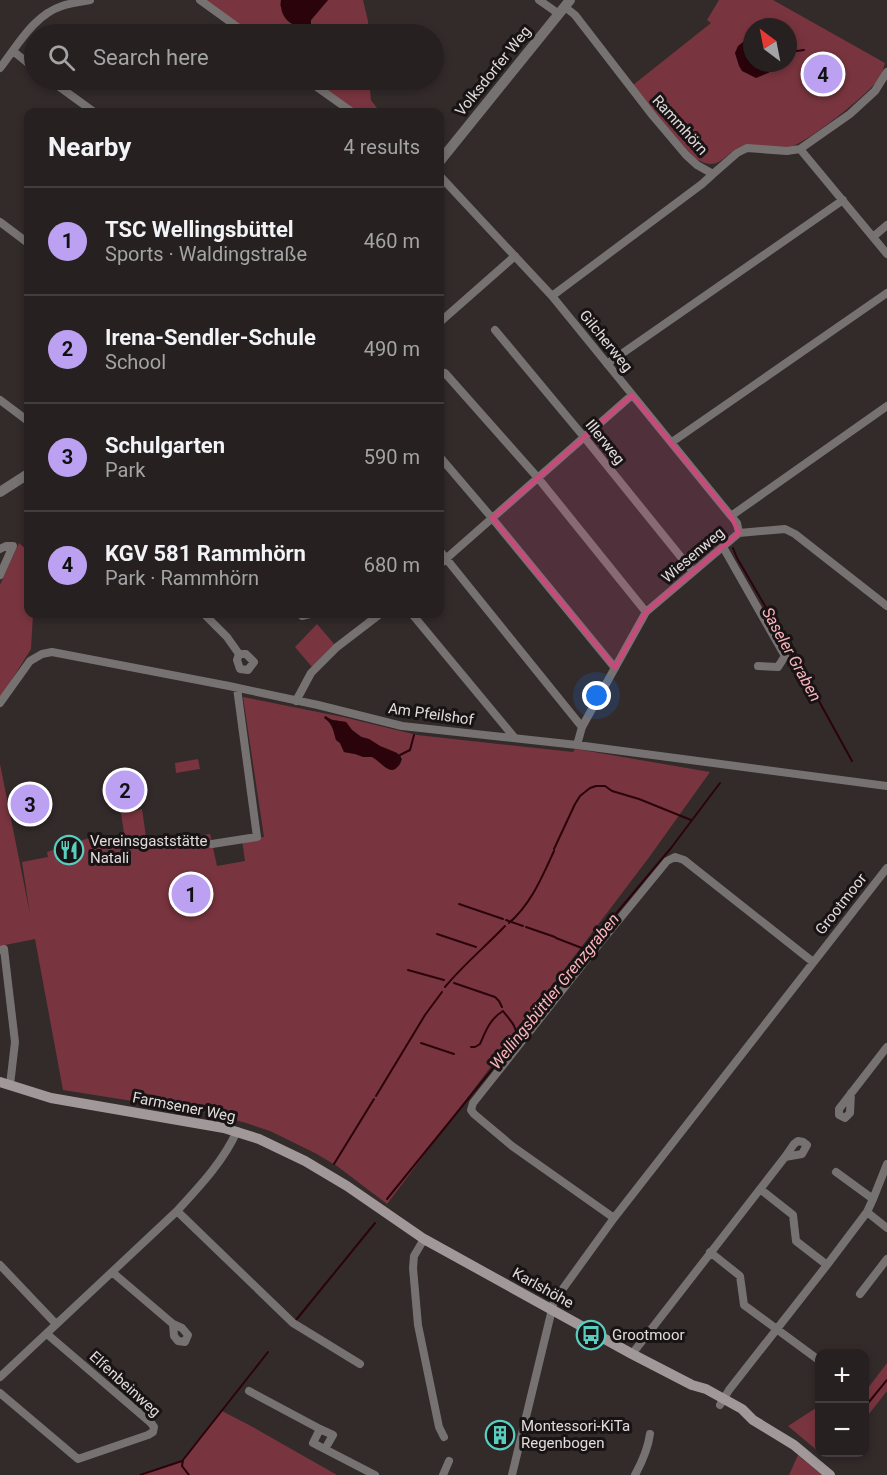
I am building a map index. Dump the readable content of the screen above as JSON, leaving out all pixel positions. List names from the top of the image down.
{
  "streets": {
    "main road": ["Farmsener Weg", "Karlshöhe"],
    "street": [
      "Volksdorfer Weg",
      "Rammhörn",
      "Gilcherweg",
      "Illerweg",
      "Wiesenweg",
      "Am Pfeilshof",
      "Grootmoor",
      "Elfenbeinweg"
    ]
  },
  "crossings": [
    ["Volksdorfer Weg", "Rammhörn"],
    ["Gilcherweg", "Wiesenweg"],
    ["Illerweg", "Wiesenweg"],
    ["Wiesenweg", "Am Pfeilshof"],
    ["Grootmoor", "Karlshöhe"],
    ["Farmsener Weg", "Karlshöhe"]
  ],
  "water": ["Saseler Graben", "Wellingsbüttler Grenzgraben"],
  "places": {
    "restaurant": ["Vereinsgaststätte Natali"],
    "bus stop": ["Grootmoor"],
    "building": ["Montessori-KiTa Regenbogen"]
  },
  "north": "top left",
  "page": {
    "search": "Search here",
    "pins": [
      "4",
      "2",
      "3",
      "1"
    ],
    "heading": ["Nearby", "4 results"],
    "list": [
      {
        "mark": "1",
        "name": "TSC Wellingsbüttel",
        "note": "Sports · Waldingstraße",
        "value": "460 m"
      },
      {
        "mark": "2",
        "name": "Irena-Sendler-Schule",
        "note": "School",
        "value": "490 m"
      },
      {
        "mark": "3",
        "name": "Schulgarten",
        "note": "Park",
        "value": "590 m"
      },
      {
        "mark": "4",
        "name": "KGV 581 Rammhörn",
        "note": "Park · Rammhörn",
        "value": "680 m"
      }
    ],
    "map_buttons": ["+", "−"]
  }
}
